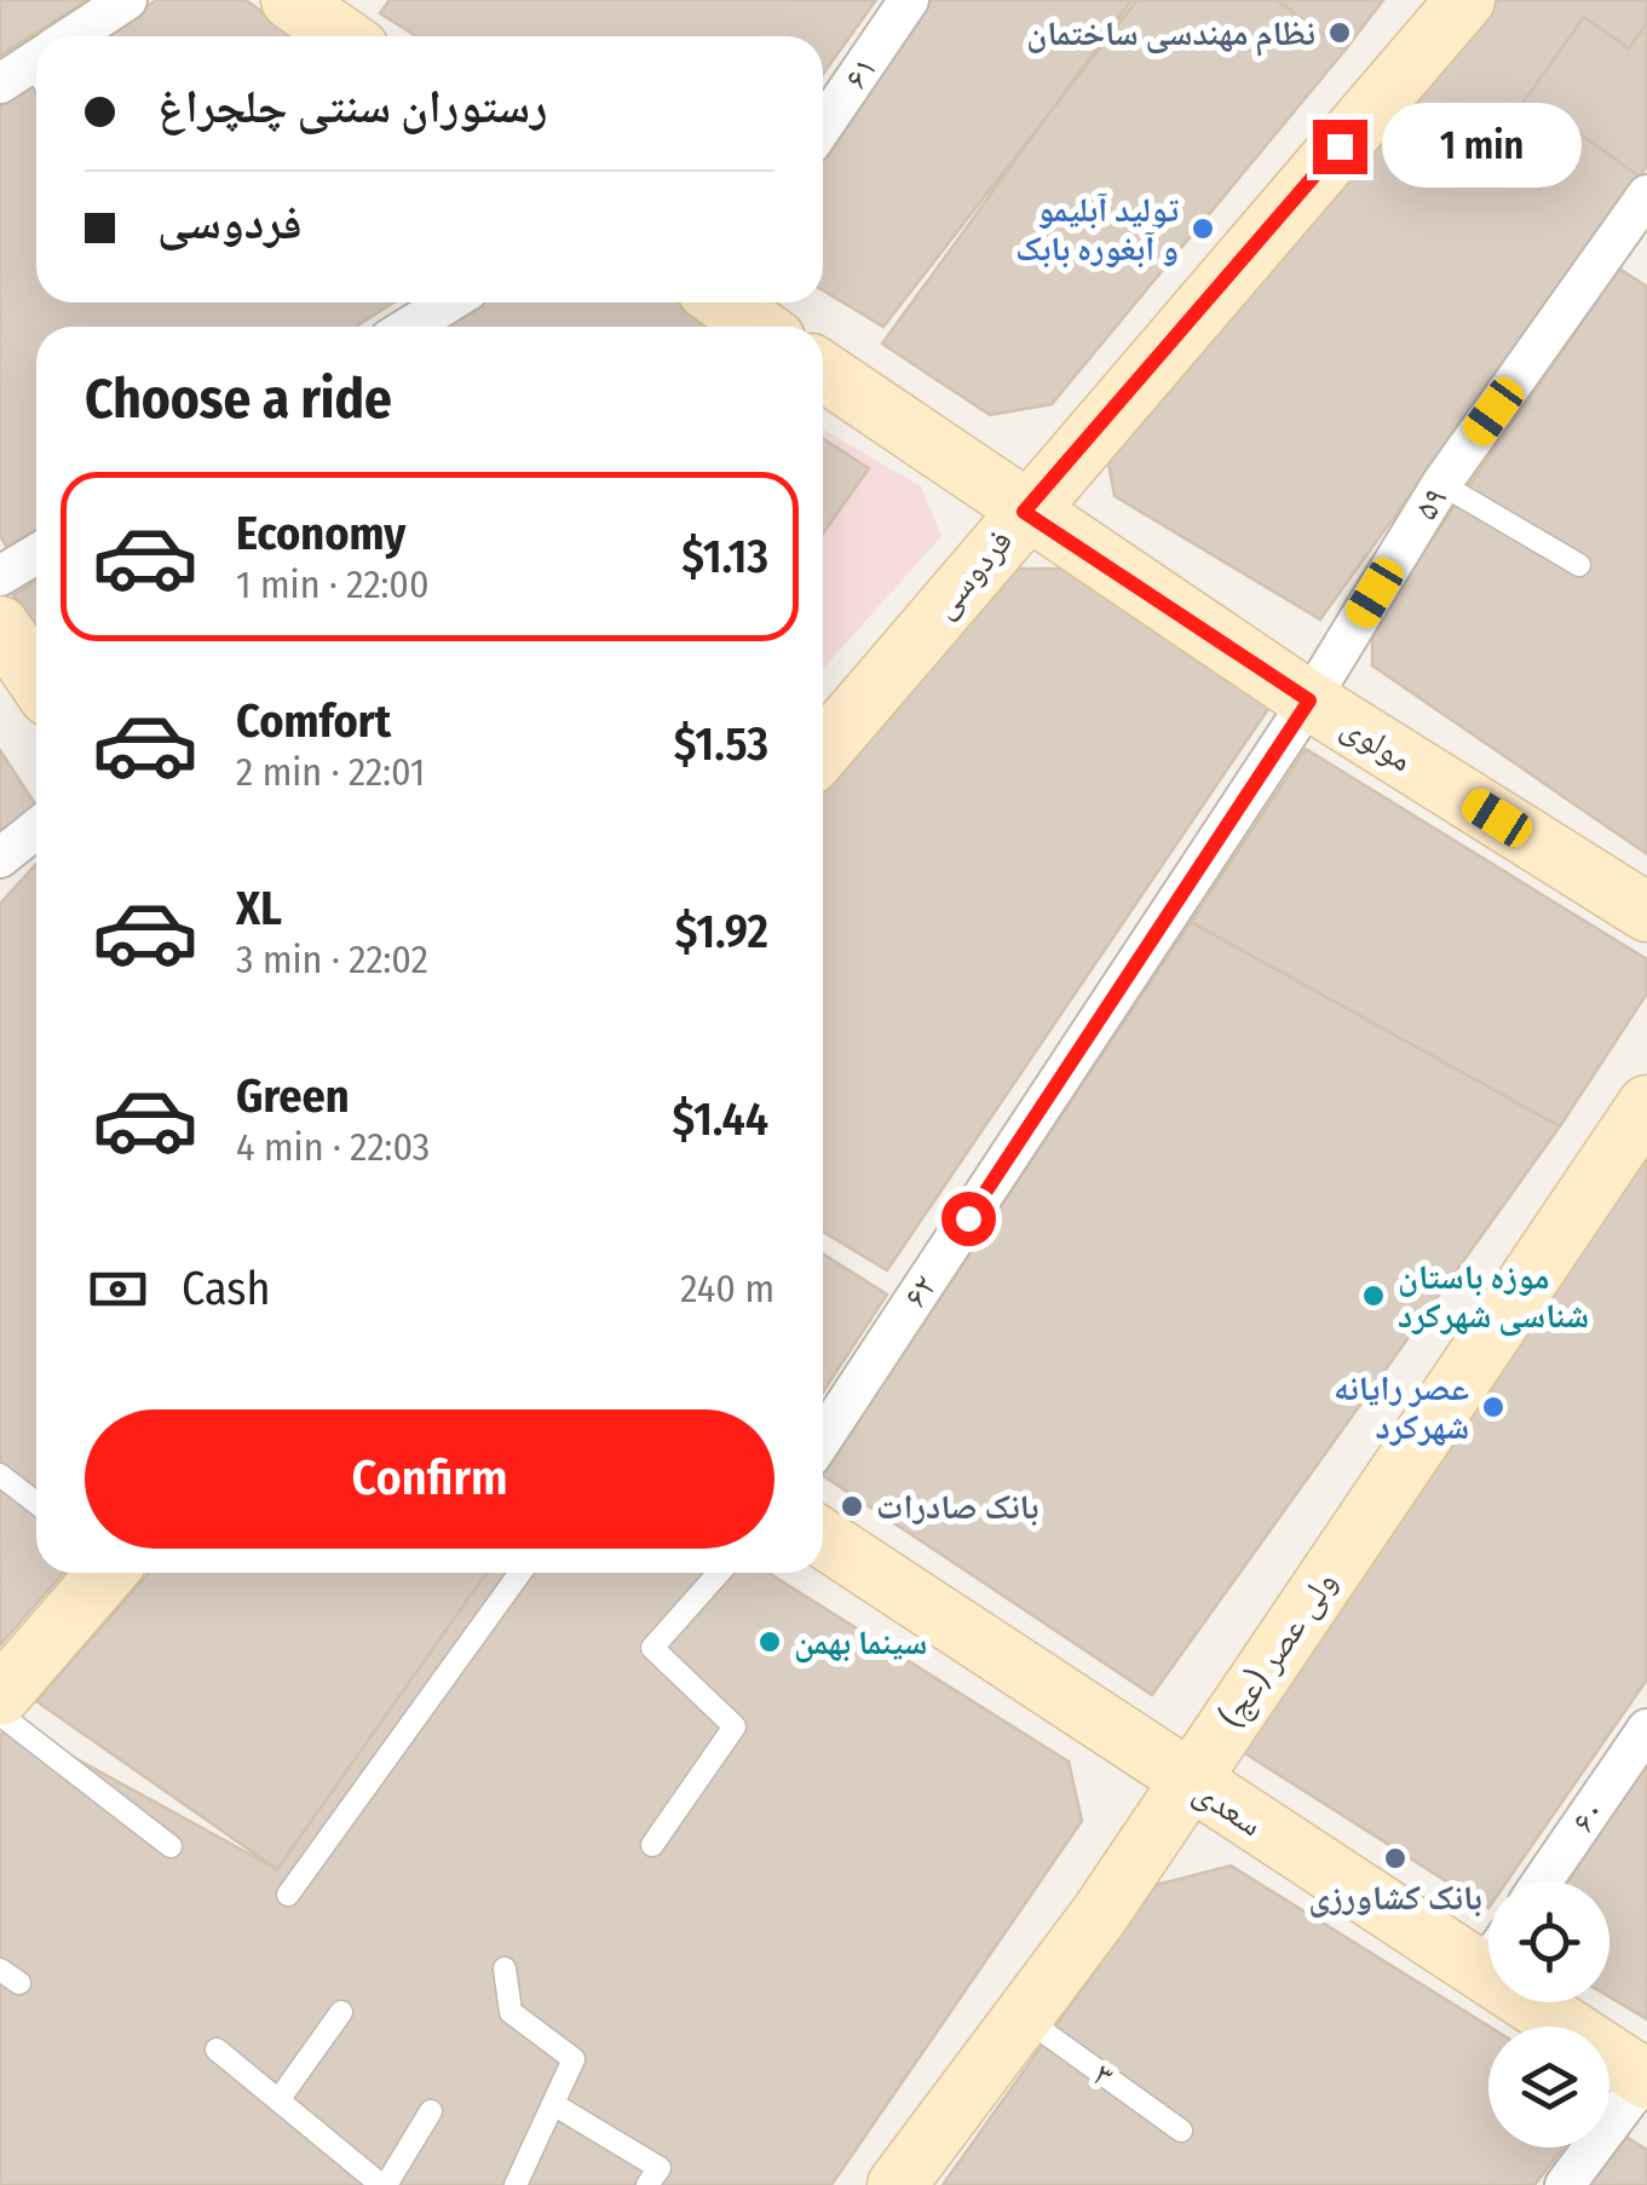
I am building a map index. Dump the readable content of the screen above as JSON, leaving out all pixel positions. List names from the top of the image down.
{
  "streets": {
    "main road": [
      "فردوسی",
      "مولوی",
      "ولی عصر (عج)",
      "سعدی"
    ],
    "street": [
      "۶۱",
      "۵۹",
      "۶۲",
      "۶۰"
    ],
    "lane": ["۳"]
  },
  "crossings": [
    ["۵۹", "مولوی"],
    ["۵۹", "۶۲"],
    ["فردوسی", "مولوی"],
    ["مولوی", "۶۲"],
    ["ولی عصر (عج)", "سعدی"],
    ["ولی عصر (عج)", "۳"]
  ],
  "places": [
    "نظام مهندسی ساختمان",
    "تولید آبلیمو و آبغوره بابک",
    "موزه باستان شناسی شهرکرد",
    "عصر رایانه شهرکرد",
    "بانک صادرات",
    "سینما بهمن",
    "بانک کشاورزی"
  ],
  "page": {
    "banner": ["رستوران سنتی چلچراغ", "فردوسی"],
    "bubble": "1 min",
    "heading": "Choose a ride",
    "list": [
      {
        "name": "Economy",
        "note": "1 min · 22:00",
        "value": "$1.13"
      },
      {
        "name": "Comfort",
        "note": "2 min · 22:01",
        "value": "$1.53"
      },
      {
        "name": "XL",
        "note": "3 min · 22:02",
        "value": "$1.92"
      },
      {
        "name": "Green",
        "note": "4 min · 22:03",
        "value": "$1.44"
      }
    ],
    "pay": ["Cash", "240 m"],
    "buttons": "Confirm"
  }
}
